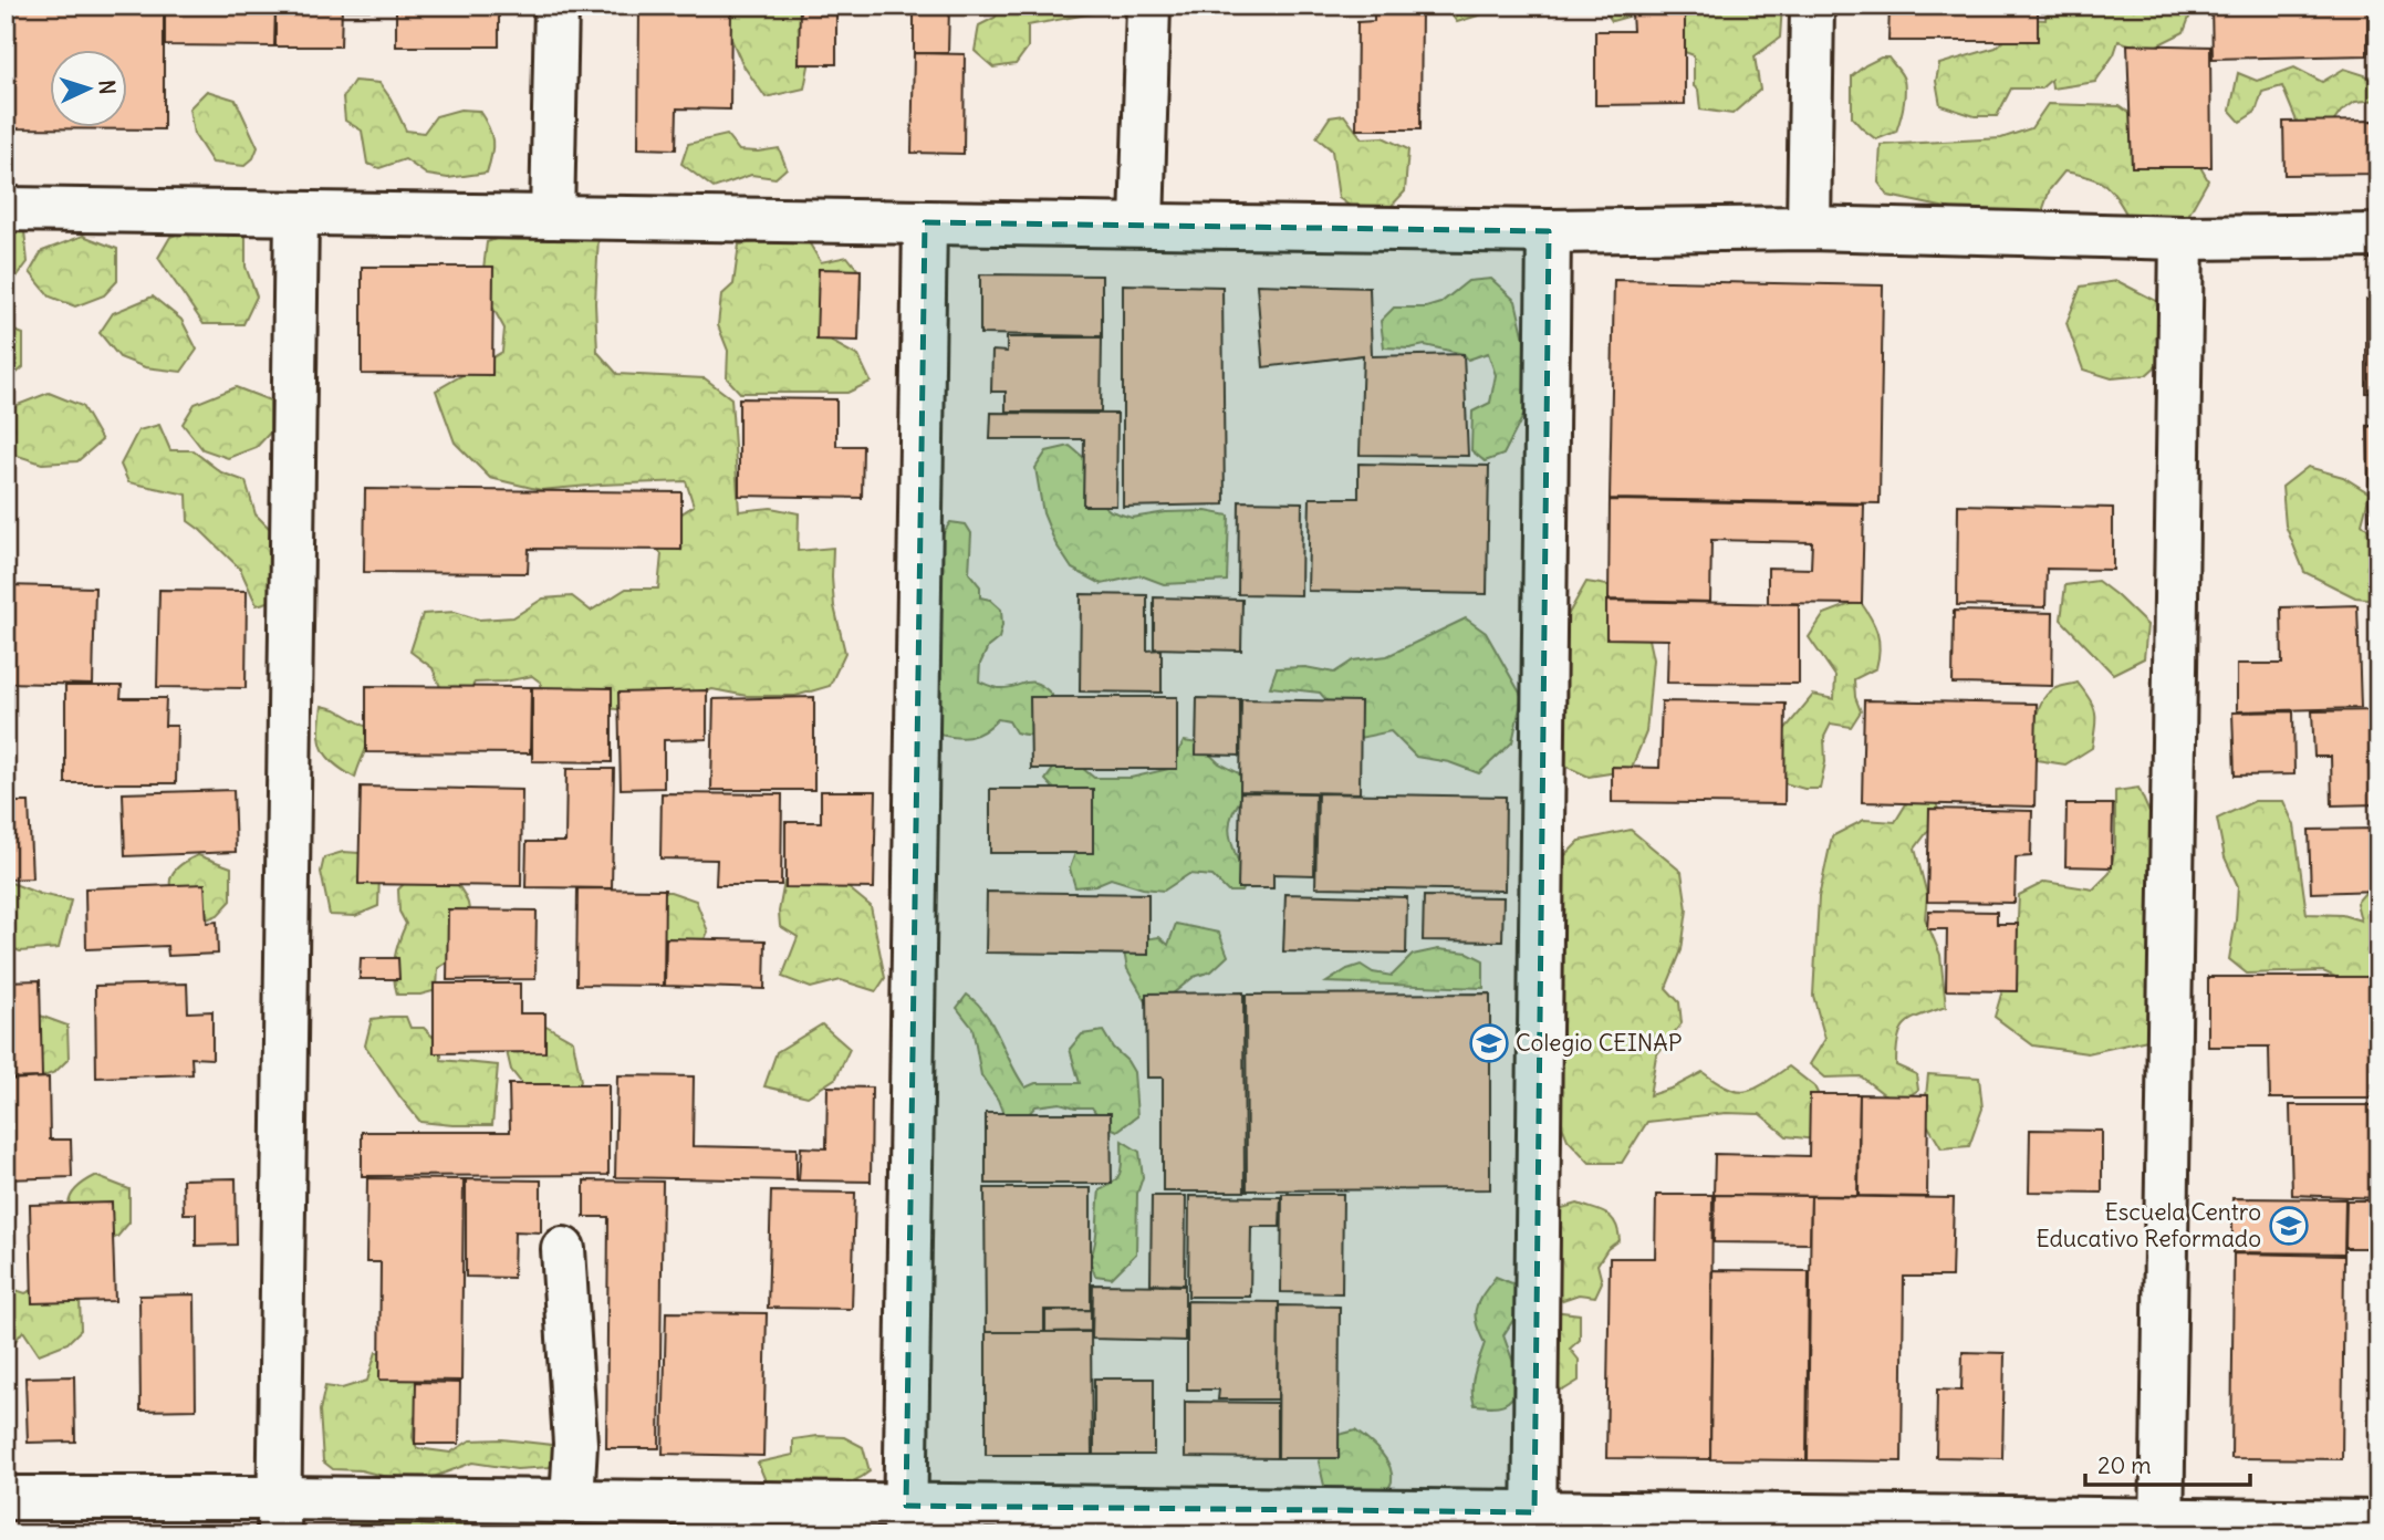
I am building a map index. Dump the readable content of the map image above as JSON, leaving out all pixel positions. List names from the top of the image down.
{
  "places": {
    "school or university": ["Colegio CEINAP", "Escuela Centro Educativo Reformado"]
  },
  "scale_bar": "20 m",
  "north": "right"
}
